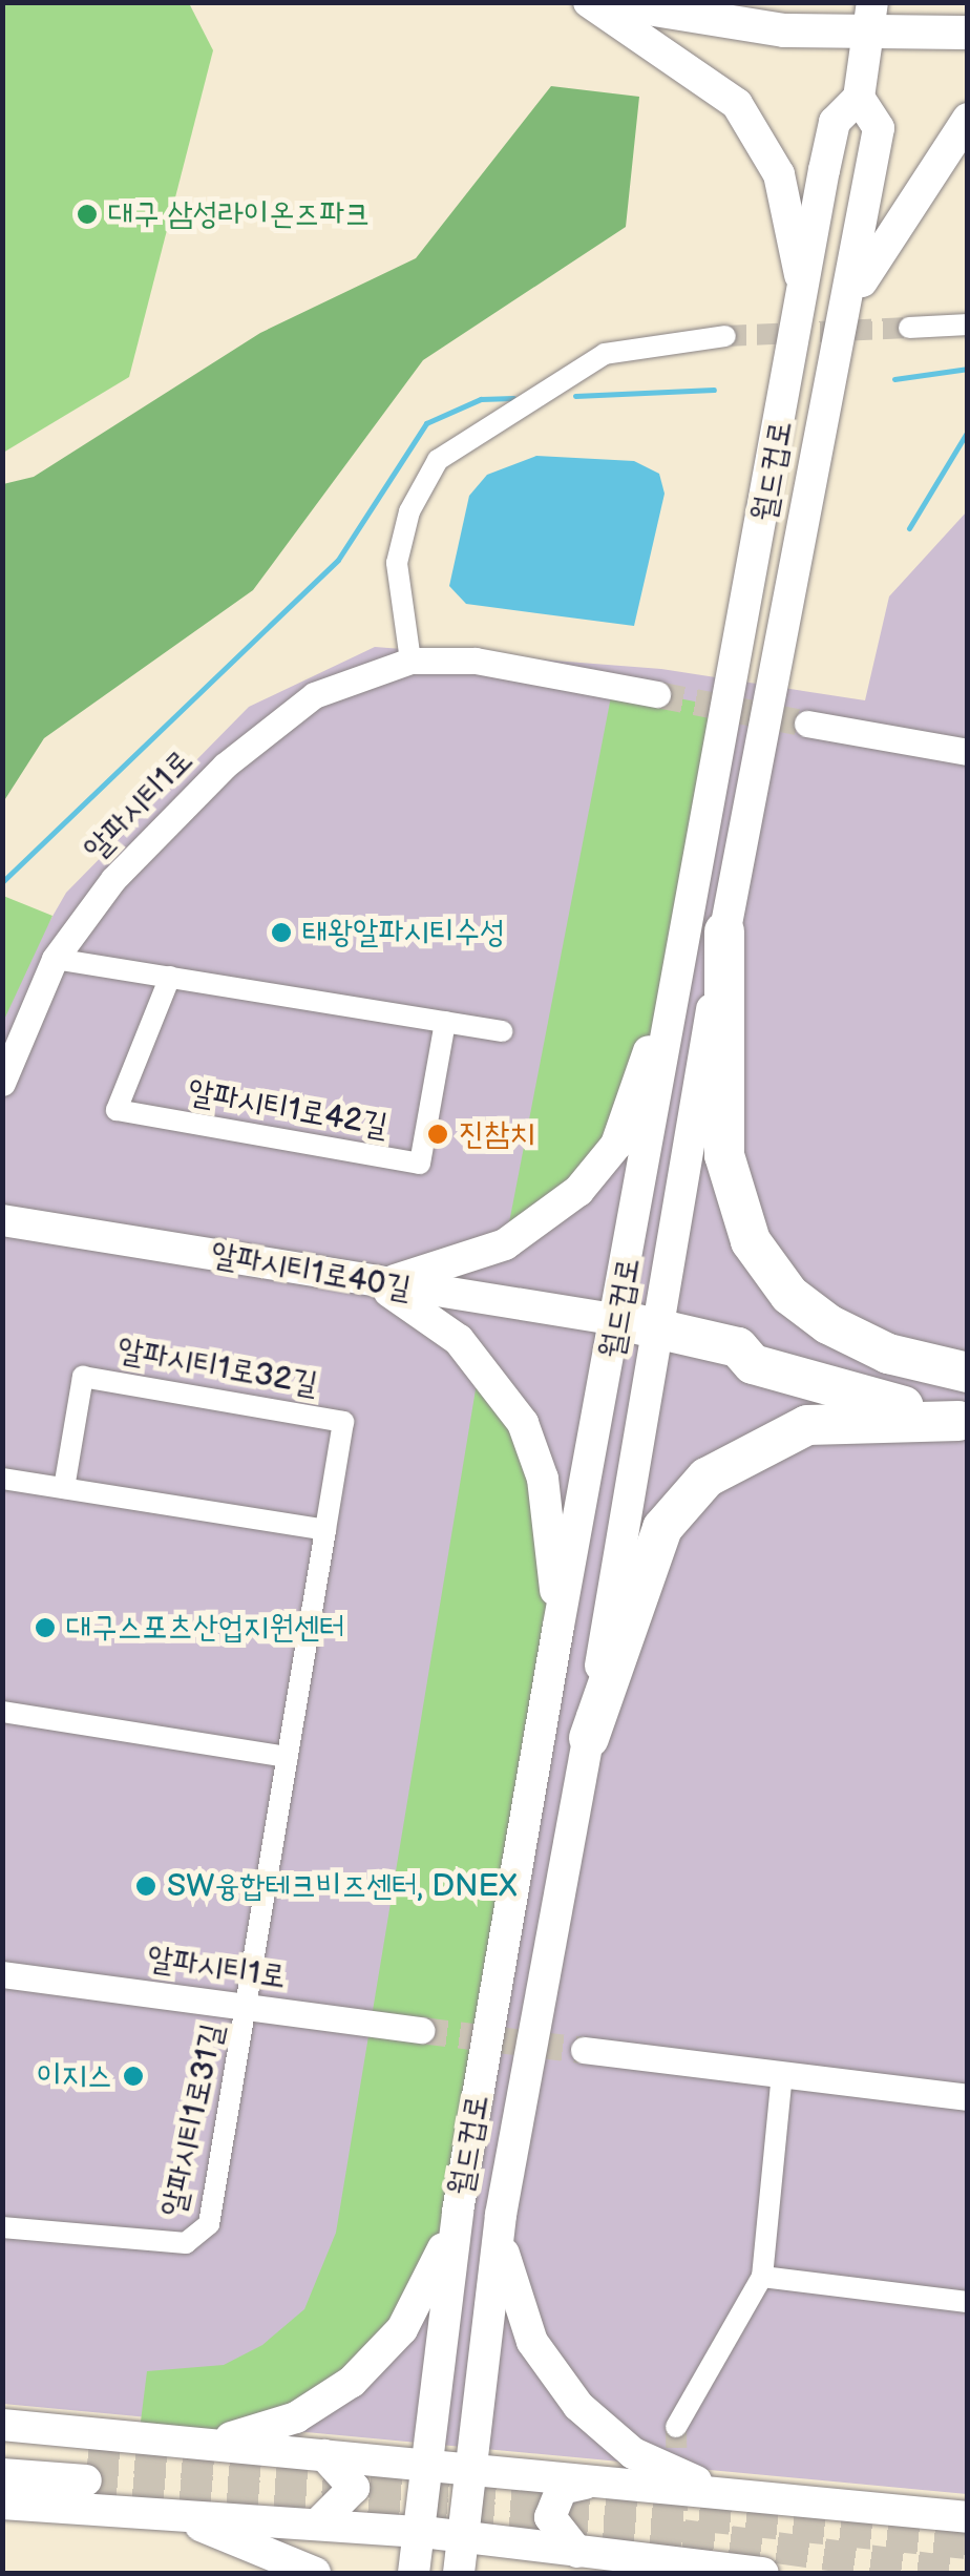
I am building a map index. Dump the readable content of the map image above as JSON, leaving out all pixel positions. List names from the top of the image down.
{
  "streets": {
    "main road": ["월드컵로", "알파시티1로40길"],
    "street": [
      "알파시티1로",
      "알파시티1로42길",
      "알파시티1로32길",
      "알파시티1로31길"
    ]
  },
  "crossings": [
    ["월드컵로", "알파시티1로40길"],
    ["알파시티1로", "알파시티1로32길"],
    ["알파시티1로", "알파시티1로31길"],
    ["알파시티1로32길", "알파시티1로31길"]
  ],
  "places": [
    "대구 삼성라이온즈파크",
    "태왕알파시티수성",
    "진참치",
    "대구스포츠산업지원센터",
    "SW융합테크비즈센터, DNEX",
    "이지스"
  ]
}
